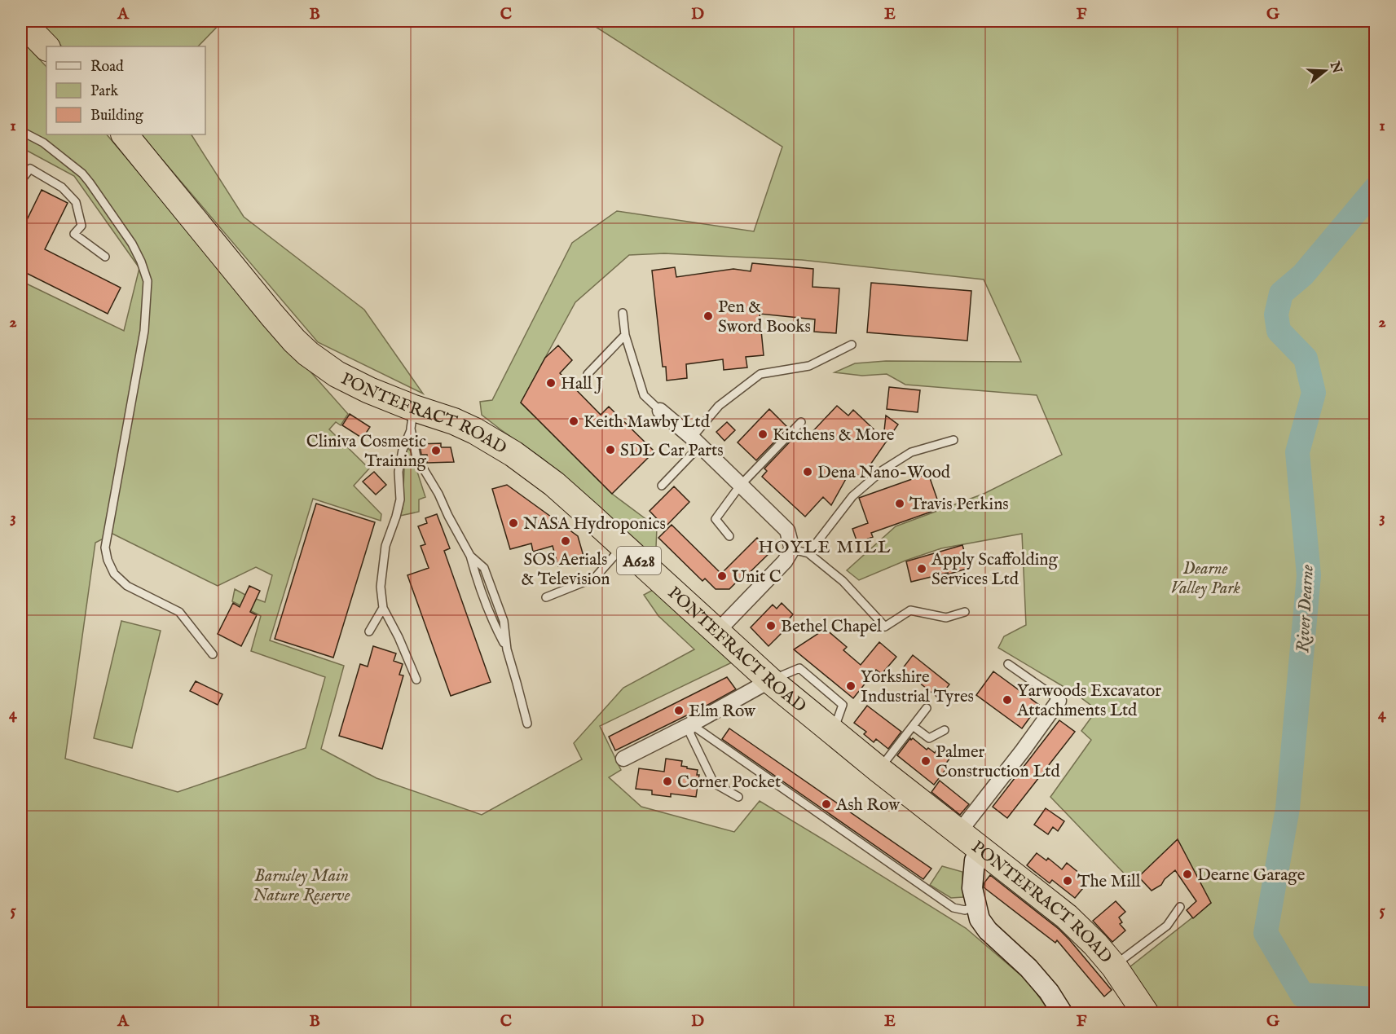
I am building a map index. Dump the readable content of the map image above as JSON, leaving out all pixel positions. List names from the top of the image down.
{
  "streets": {
    "highway": ["PONTEFRACT ROAD", "A628"]
  },
  "districts": ["HOYLE MILL"],
  "water": ["River Dearne"],
  "parks": ["Dearne Valley Park", "Barnsley Main Nature Reserve"],
  "places": [
    "Pen & Sword Books",
    "Hall J",
    "Keith Mawby Ltd",
    "Kitchens & More",
    "SDL Car Parts",
    "Cliniva Cosmetic Training",
    "Dena Nano-Wood",
    "Travis Perkins",
    "NASA Hydroponics",
    "SOS Aerials & Television",
    "Apply Scaffolding Services Ltd",
    "Unit C",
    "Bethel Chapel",
    "Yorkshire Industrial Tyres",
    "Yarwoods Excavator Attachments Ltd",
    "Elm Row",
    "Palmer Construction Ltd",
    "Corner Pocket",
    "Ash Row",
    "Dearne Garage",
    "The Mill"
  ],
  "legend": ["Road", "Park", "Building"],
  "north": "right",
  "grid": {
    "columns": [
      "A",
      "B",
      "C",
      "D",
      "E",
      "F",
      "G"
    ],
    "rows": [
      "1",
      "2",
      "3",
      "4",
      "5"
    ]
  }
}
